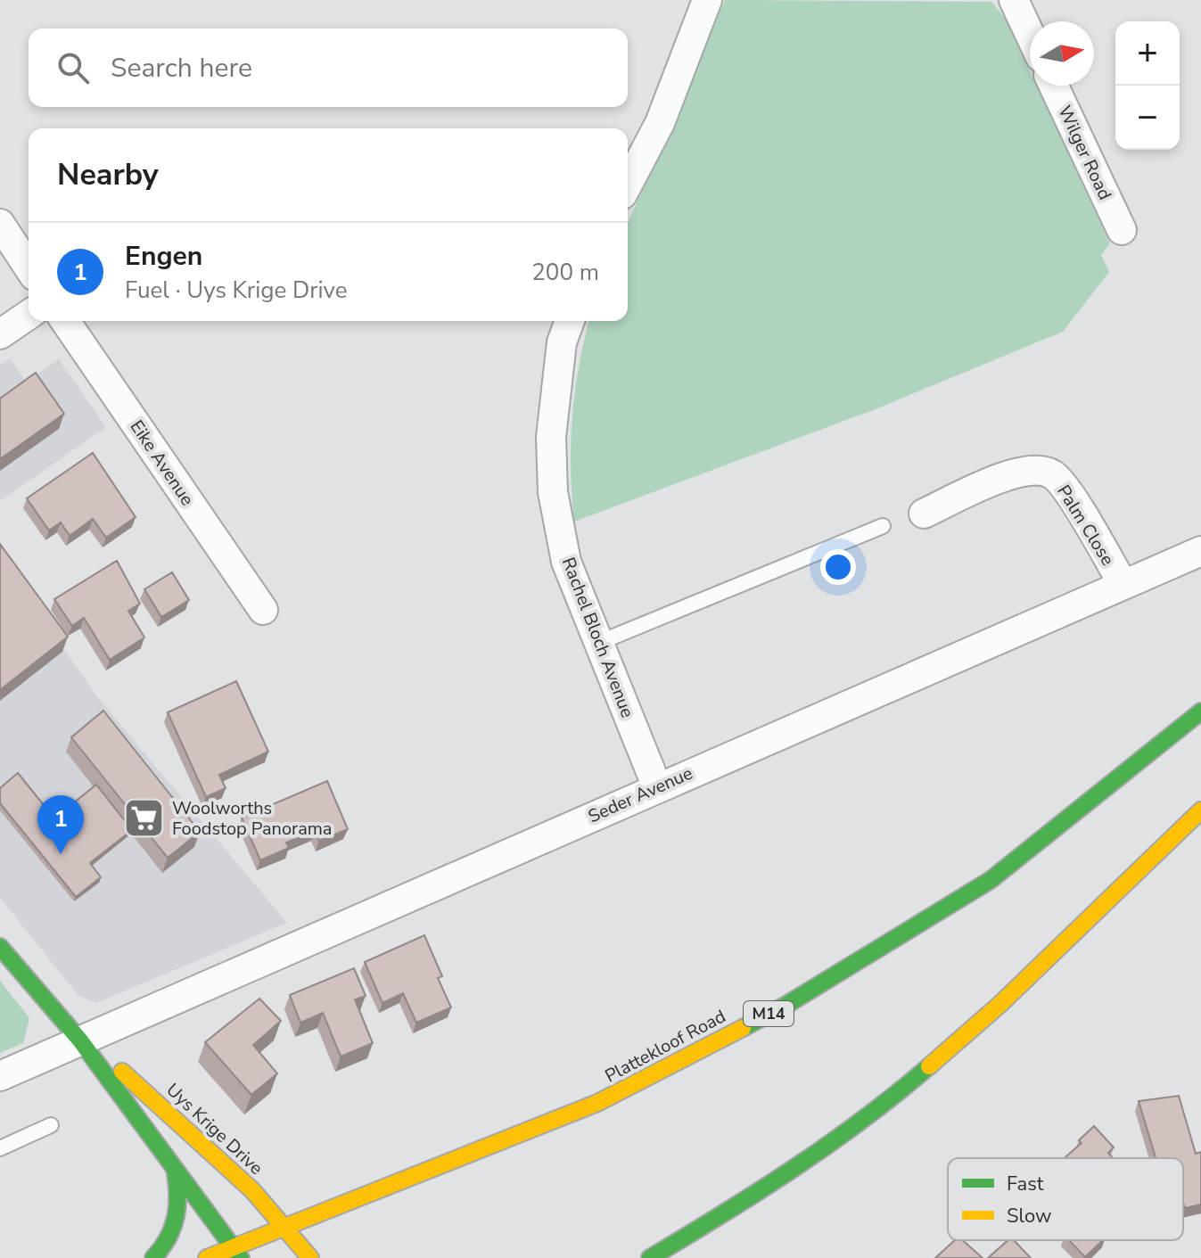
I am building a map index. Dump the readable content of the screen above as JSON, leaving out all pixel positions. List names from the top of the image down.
{
  "streets": {
    "main road": ["M14", "Plattekloof Road", "Uys Krige Drive"],
    "street": [
      "Wilger Road",
      "Eike Avenue",
      "Palm Close",
      "Rachel Bloch Avenue",
      "Seder Avenue"
    ]
  },
  "crossings": [
    ["Palm Close", "Seder Avenue"],
    ["Rachel Bloch Avenue", "Seder Avenue"],
    ["Seder Avenue", "Uys Krige Drive"],
    ["Plattekloof Road", "Uys Krige Drive"]
  ],
  "places": {
    "supermarket": ["Woolworths Foodstop Panorama"]
  },
  "legend": ["Fast", "Slow"],
  "north": "right",
  "page": {
    "map_buttons": ["+", "−"],
    "search": "Search here",
    "heading": "Nearby",
    "list": [
      {
        "mark": "1",
        "name": "Engen",
        "note": "Fuel · Uys Krige Drive",
        "value": "200 m"
      }
    ],
    "pins": "1"
  }
}
